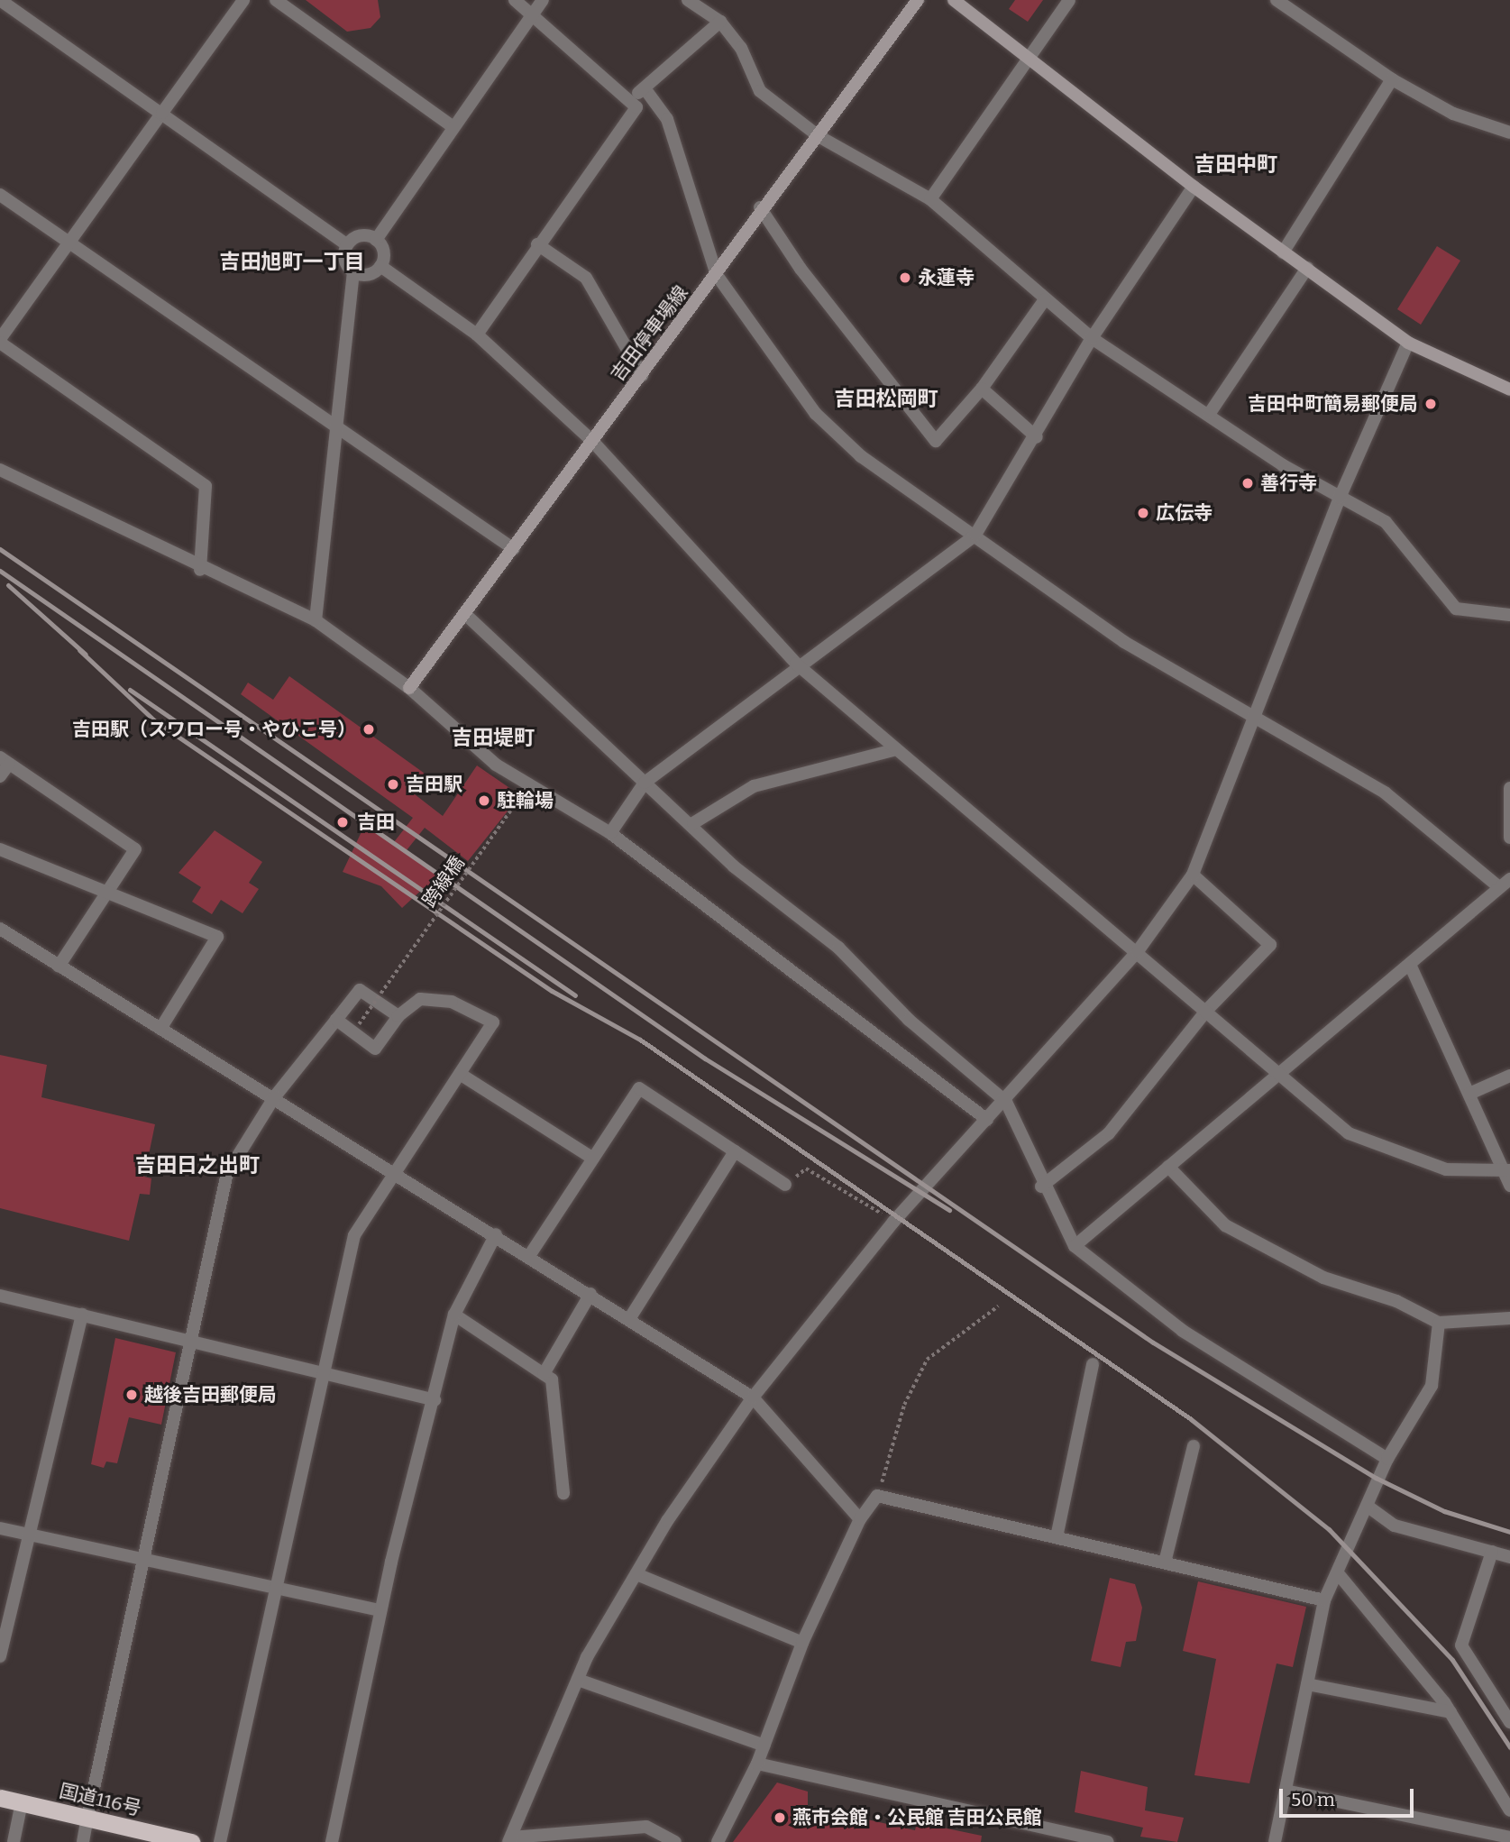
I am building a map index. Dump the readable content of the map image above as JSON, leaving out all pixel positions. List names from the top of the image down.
{
  "streets": {
    "highway": ["国道116号"],
    "main road": ["吉田停車場線"],
    "path": ["跨線橋"]
  },
  "districts": [
    "吉田中町",
    "吉田旭町一丁目",
    "吉田松岡町",
    "吉田堤町",
    "吉田日之出町"
  ],
  "places": [
    "永蓮寺",
    "吉田中町簡易郵便局",
    "善行寺",
    "広伝寺",
    "吉田駅（スワロー号・やひこ号）",
    "吉田駅",
    "駐輪場",
    "吉田",
    "越後吉田郵便局",
    "燕市会館・公民館 吉田公民館"
  ],
  "scale_bar": "50 m"
}
